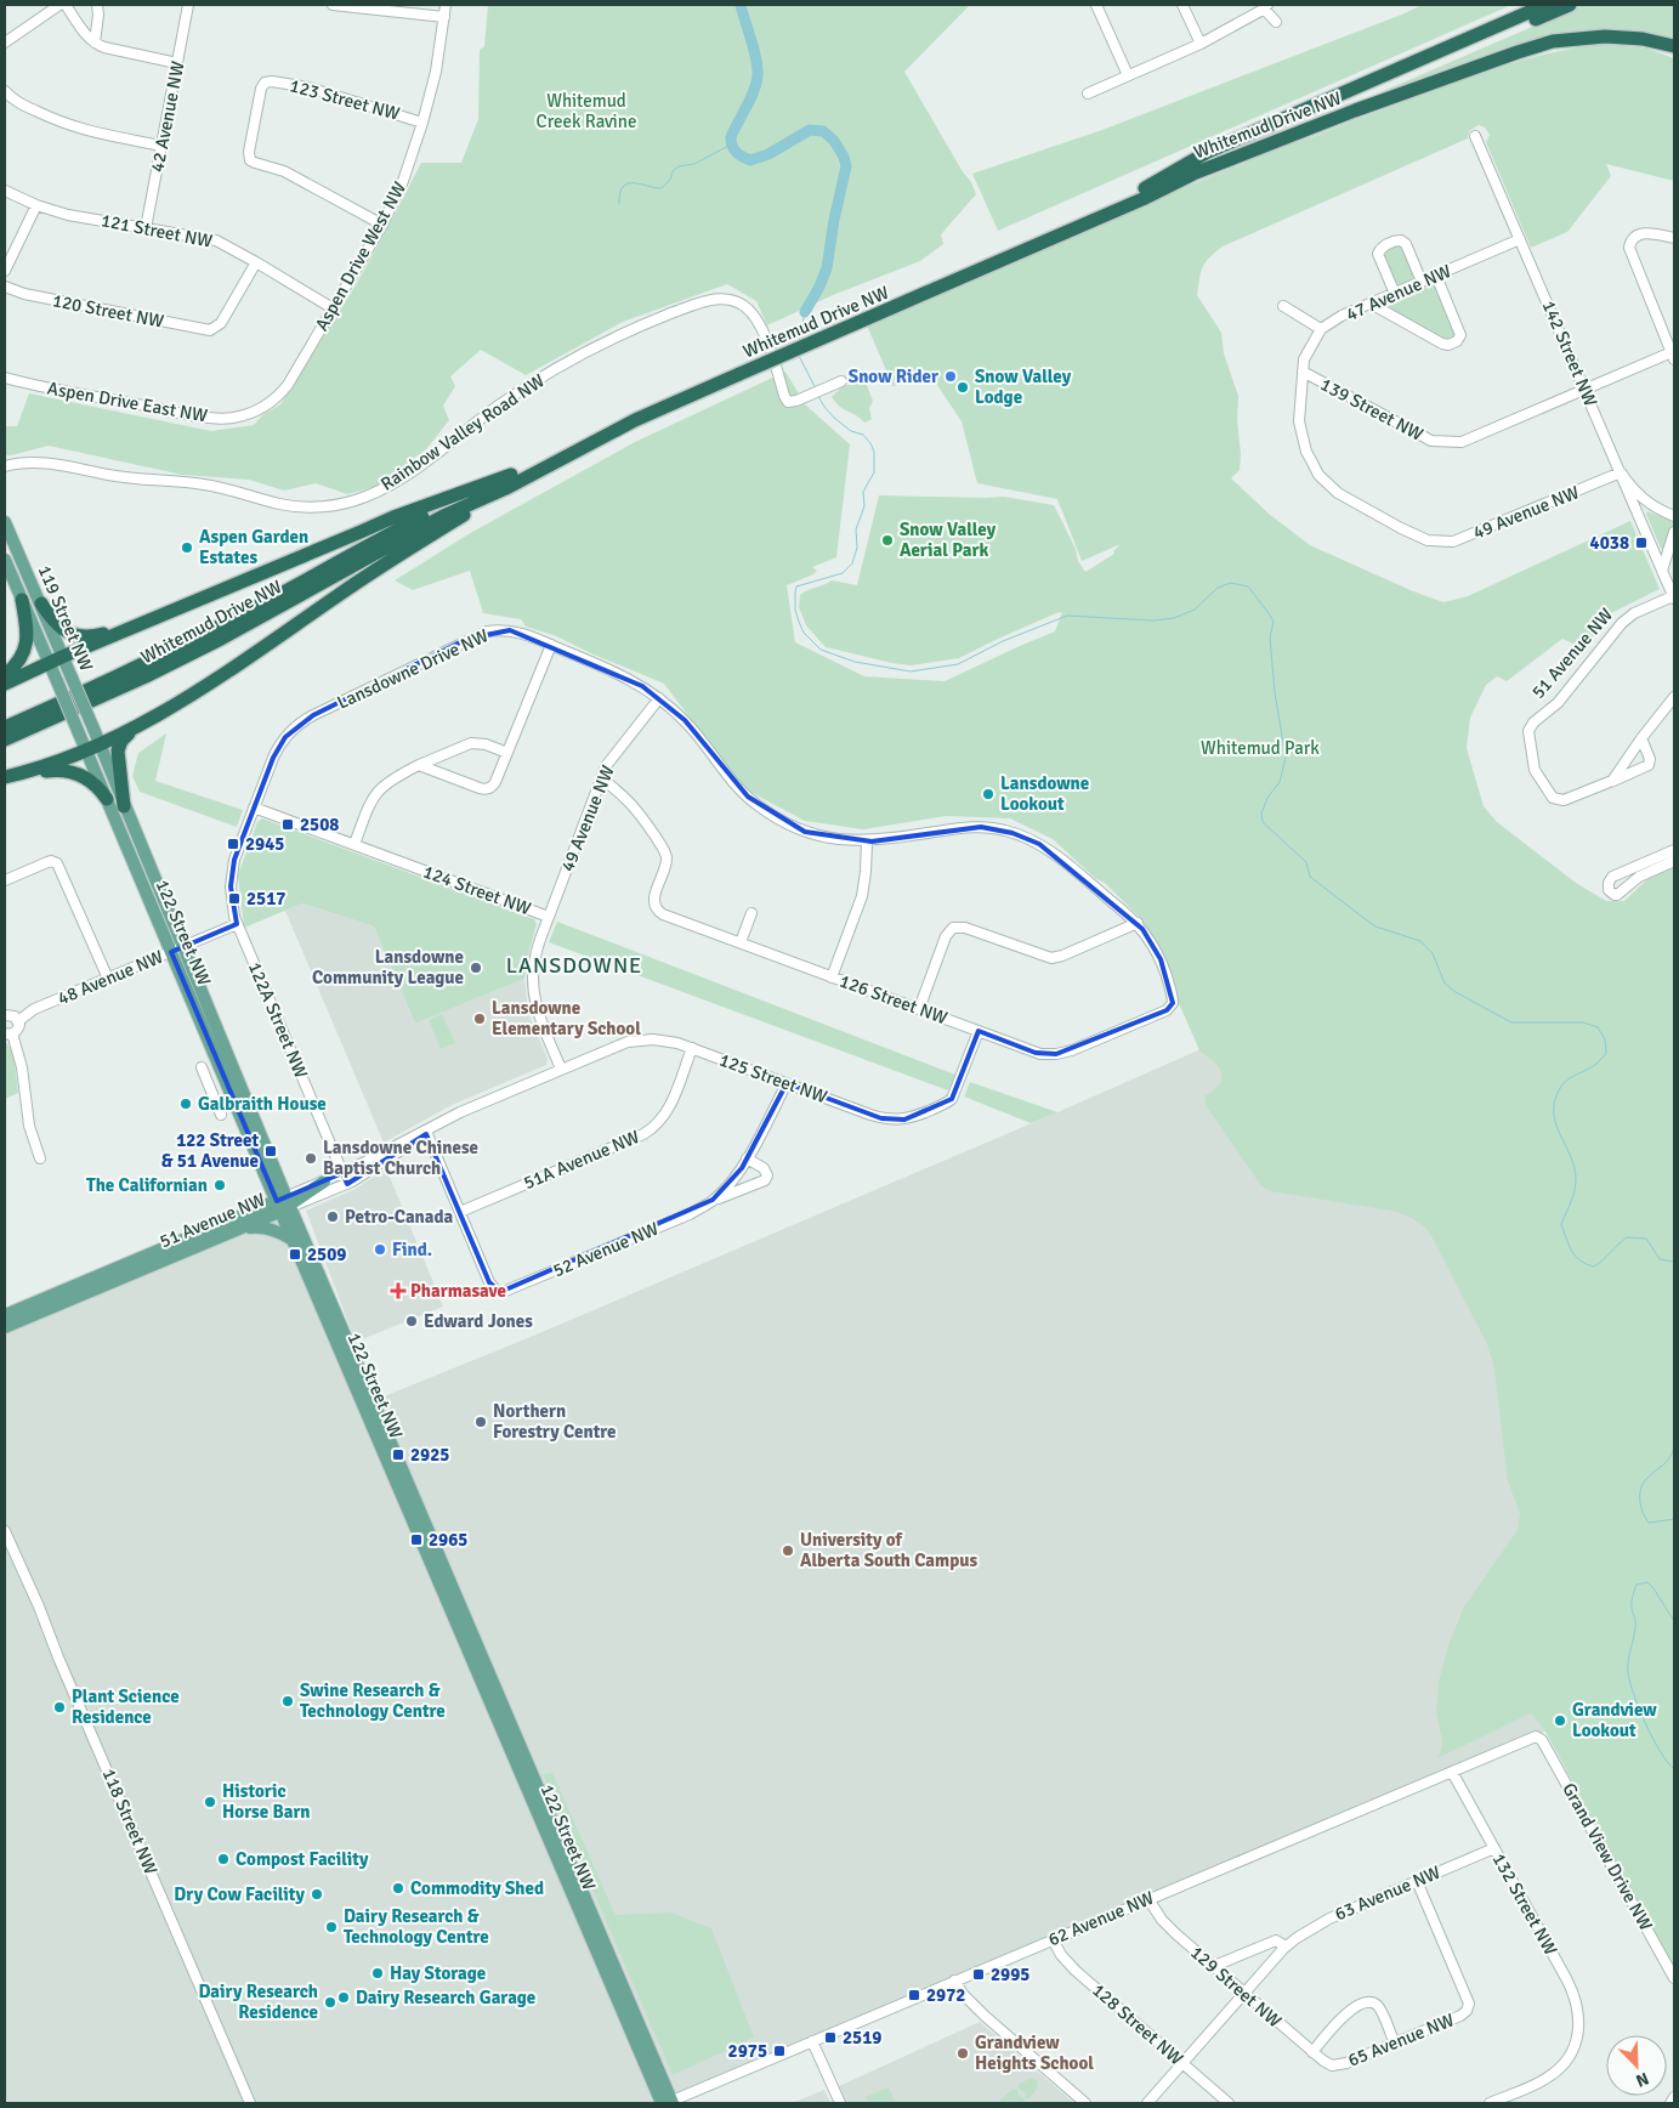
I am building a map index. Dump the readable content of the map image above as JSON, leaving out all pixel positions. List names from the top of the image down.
{
  "streets": {
    "highway": ["Whitemud Drive NW"],
    "main road": ["119 Street NW", "51 Avenue NW", "122 Street NW"],
    "street": [
      "123 Street NW",
      "42 Avenue NW",
      "121 Street NW",
      "Aspen Drive West NW",
      "47 Avenue NW",
      "120 Street NW",
      "142 Street NW",
      "Aspen Drive East NW",
      "139 Street NW",
      "Rainbow Valley Road NW",
      "49 Avenue NW",
      "Lansdowne Drive NW",
      "124 Street NW",
      "48 Avenue NW",
      "126 Street NW",
      "122A Street NW",
      "125 Street NW",
      "51A Avenue NW",
      "52 Avenue NW",
      "118 Street NW",
      "Grand View Drive NW",
      "63 Avenue NW",
      "132 Street NW",
      "62 Avenue NW",
      "129 Street NW",
      "128 Street NW",
      "65 Avenue NW"
    ]
  },
  "crossings": [
    ["123 Street NW", "Aspen Drive West NW"],
    ["42 Avenue NW", "121 Street NW"],
    ["121 Street NW", "Aspen Drive West NW"],
    ["121 Street NW", "120 Street NW"],
    ["Aspen Drive West NW", "Aspen Drive East NW"],
    ["47 Avenue NW", "142 Street NW"],
    ["47 Avenue NW", "139 Street NW"],
    ["47 Avenue NW", "49 Avenue NW"],
    ["142 Street NW", "139 Street NW"],
    ["142 Street NW", "49 Avenue NW"],
    ["142 Street NW", "51 Avenue NW"],
    ["49 Avenue NW", "Lansdowne Drive NW"],
    ["49 Avenue NW", "124 Street NW"],
    ["49 Avenue NW", "126 Street NW"],
    ["119 Street NW", "122 Street NW"],
    ["51 Avenue NW", "124 Street NW"],
    ["51 Avenue NW", "122 Street NW"],
    ["51 Avenue NW", "122A Street NW"],
    ["51 Avenue NW", "125 Street NW"],
    ["Lansdowne Drive NW", "124 Street NW"],
    ["Lansdowne Drive NW", "48 Avenue NW"],
    ["Lansdowne Drive NW", "126 Street NW"],
    ["Lansdowne Drive NW", "122A Street NW"],
    ["122 Street NW", "48 Avenue NW"],
    ["122 Street NW", "62 Avenue NW"],
    ["48 Avenue NW", "122A Street NW"],
    ["126 Street NW", "125 Street NW"],
    ["125 Street NW", "51A Avenue NW"],
    ["125 Street NW", "52 Avenue NW"],
    ["51A Avenue NW", "52 Avenue NW"],
    ["Grand View Drive NW", "62 Avenue NW"],
    ["63 Avenue NW", "132 Street NW"],
    ["63 Avenue NW", "129 Street NW"],
    ["63 Avenue NW", "128 Street NW"],
    ["63 Avenue NW", "65 Avenue NW"],
    ["132 Street NW", "62 Avenue NW"],
    ["62 Avenue NW", "129 Street NW"],
    ["62 Avenue NW", "128 Street NW"],
    ["129 Street NW", "65 Avenue NW"]
  ],
  "districts": ["LANSDOWNE"],
  "parks": ["Whitemud Creek Ravine", "Whitemud Park"],
  "places": {
    "other": [
      "Snow Rider",
      "Snow Valley Lodge",
      "Snow Valley Aerial Park",
      "Aspen Garden Estates",
      "Lansdowne Lookout",
      "Lansdowne Community League",
      "Lansdowne Elementary School",
      "Galbraith House",
      "Lansdowne Chinese Baptist Church",
      "The Californian",
      "Petro-Canada",
      "Find.",
      "Edward Jones",
      "Northern Forestry Centre",
      "University of Alberta South Campus",
      "Swine Research & Technology Centre",
      "Plant Science Residence",
      "Grandview Lookout",
      "Historic Horse Barn",
      "Compost Facility",
      "Commodity Shed",
      "Dry Cow Facility",
      "Dairy Research & Technology Centre",
      "Hay Storage",
      "Dairy Research Garage",
      "Dairy Research Residence",
      "Grandview Heights School"
    ],
    "transit": [
      "4038",
      "2508",
      "2945",
      "2517",
      "122 Street & 51 Avenue",
      "2509",
      "2925",
      "2965",
      "2995",
      "2972",
      "2519",
      "2975"
    ],
    "health": ["Pharmasave"]
  },
  "north": "bottom right"
}
